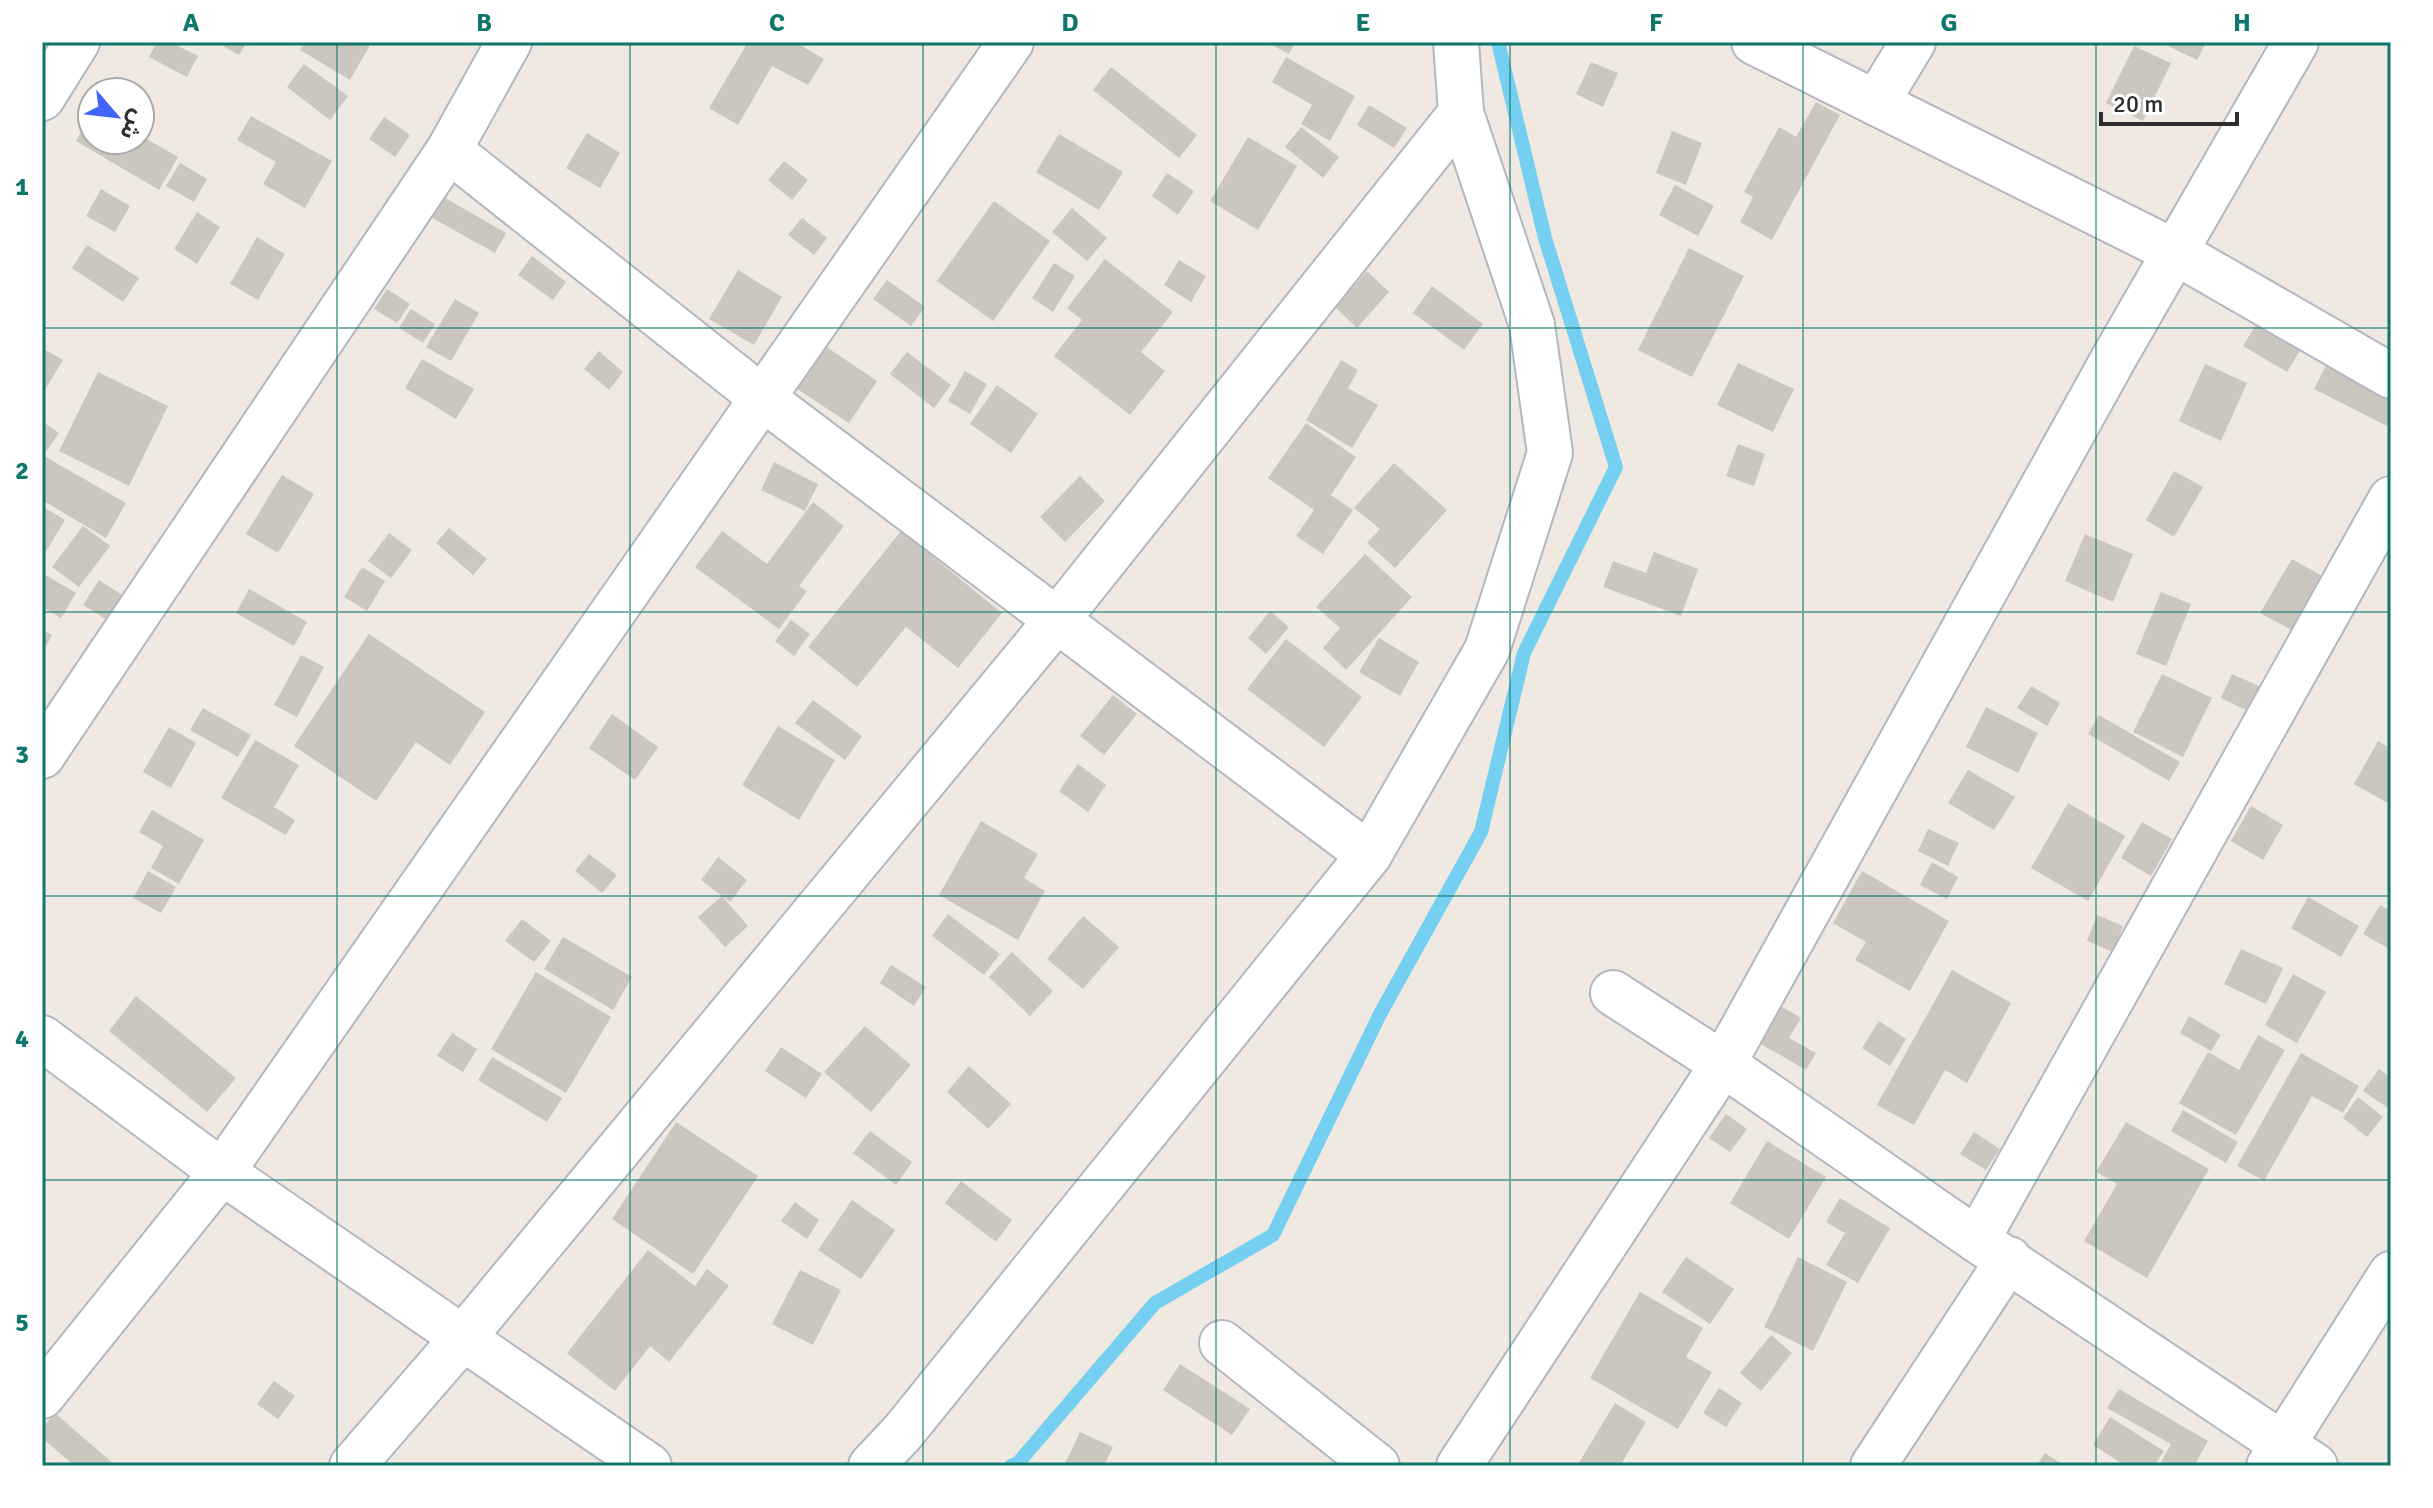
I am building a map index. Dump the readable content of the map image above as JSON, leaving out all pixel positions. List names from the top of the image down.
{
  "scale_bar": "20 m",
  "north": "bottom right",
  "grid": {
    "columns": [
      "A",
      "B",
      "C",
      "D",
      "E",
      "F",
      "G",
      "H"
    ],
    "rows": [
      "1",
      "2",
      "3",
      "4",
      "5"
    ]
  }
}
